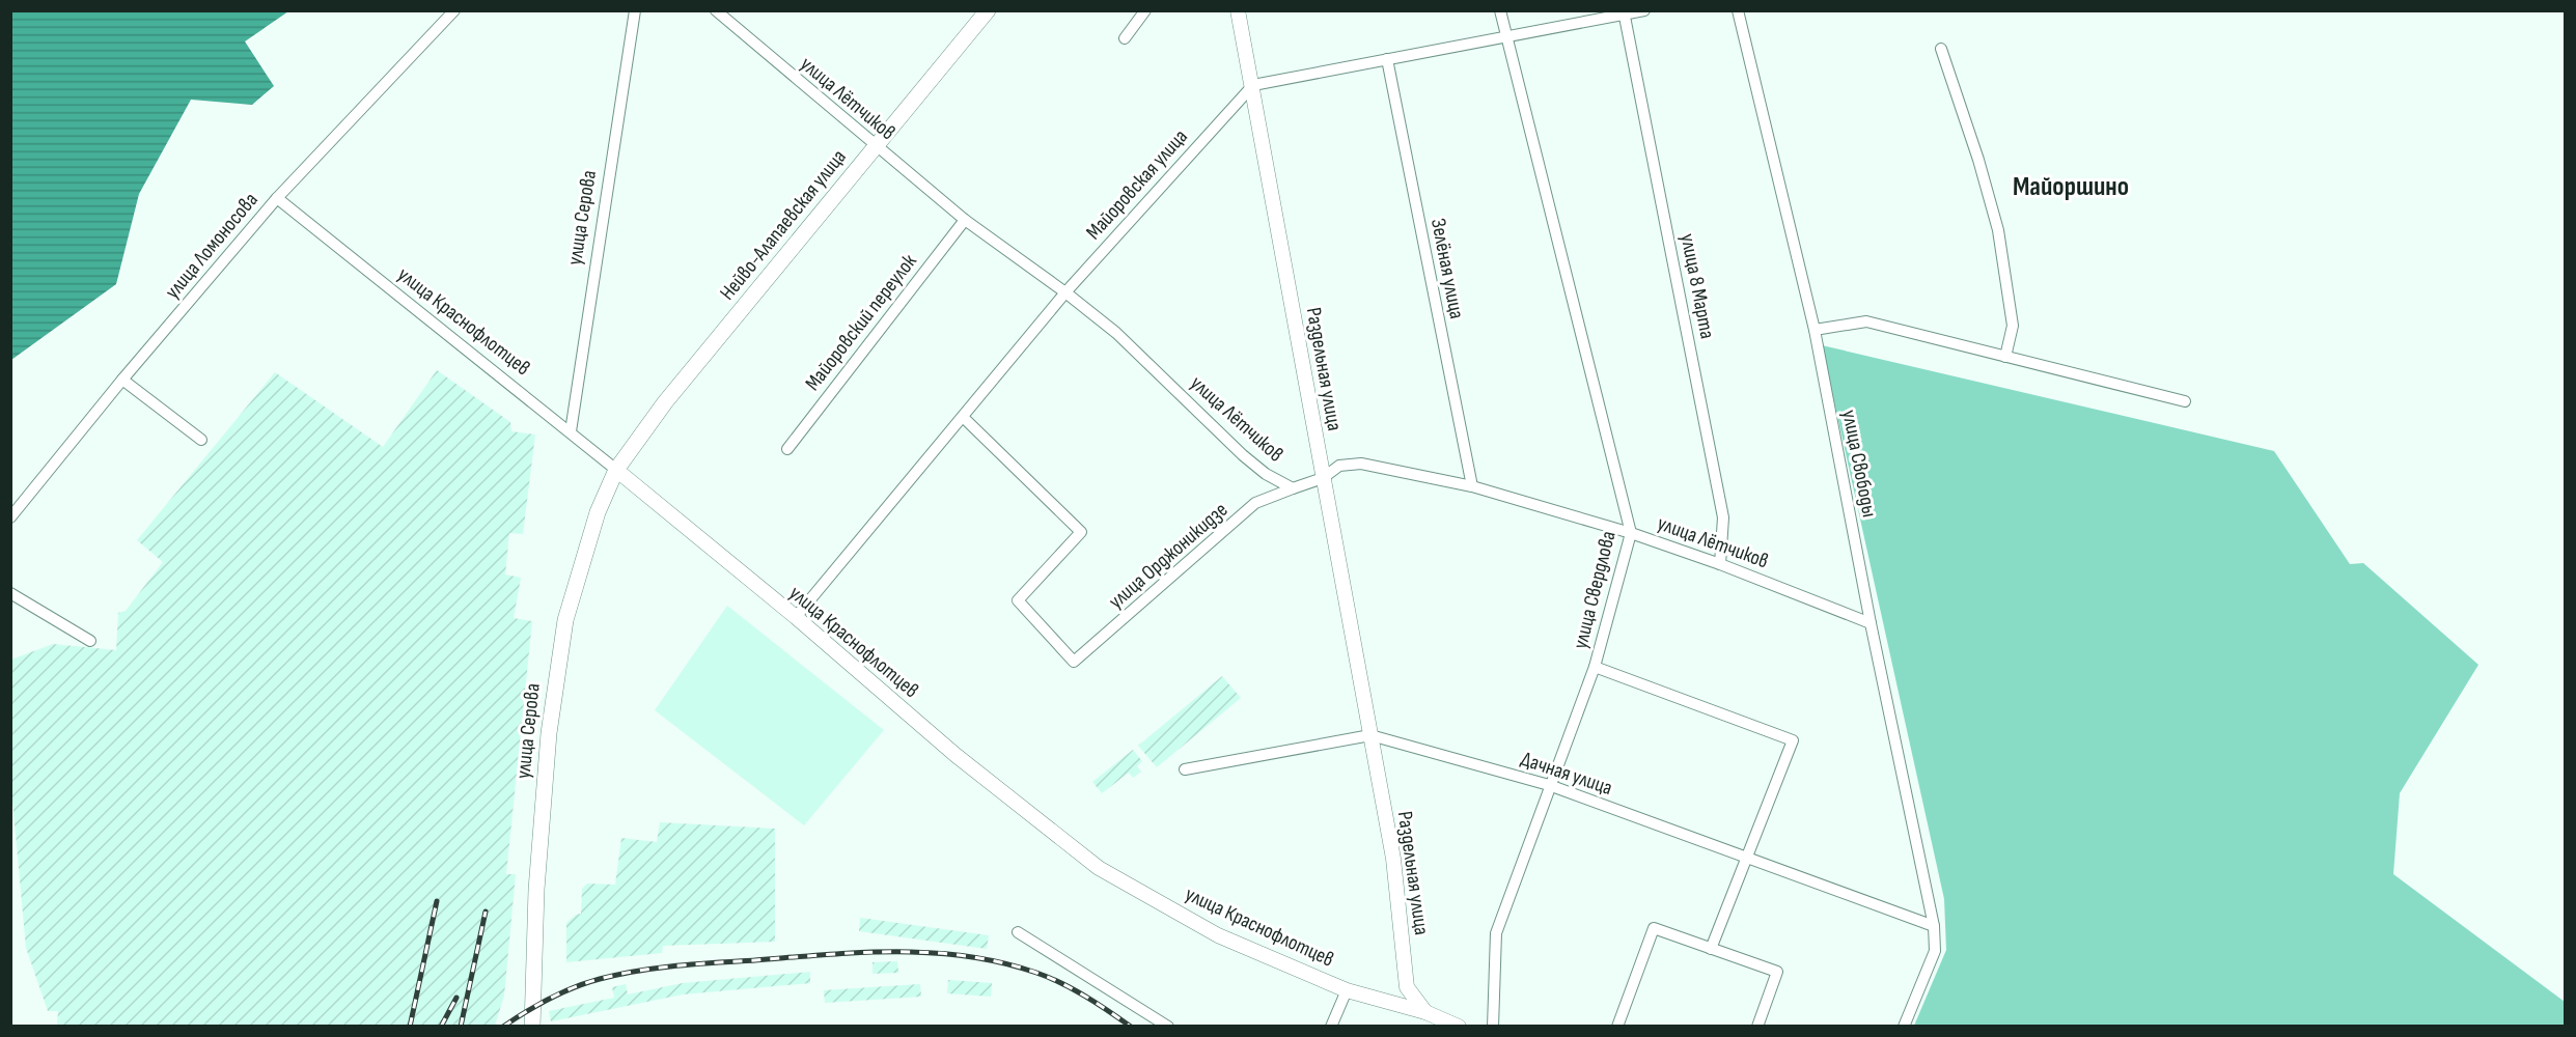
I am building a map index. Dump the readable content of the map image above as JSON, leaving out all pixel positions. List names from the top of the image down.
{
  "streets": {
    "main road": ["улица Серова", "Нейво-Алапаевская улица"],
    "street": [
      "улица Лётчиков",
      "Майоровская улица",
      "улица Ломоносова",
      "Зелёная улица",
      "улица 8 Марта",
      "улица Краснофлотцев",
      "Майоровский переулок",
      "Раздельная улица",
      "улица Свободы",
      "улица Орджоникидзе",
      "улица Свердлова",
      "Дачная улица"
    ]
  },
  "crossings": [
    ["улица Лётчиков", "Майоровская улица"],
    ["улица Лётчиков", "Нейво-Алапаевская улица"],
    ["улица Лётчиков", "Зелёная улица"],
    ["улица Лётчиков", "улица 8 Марта"],
    ["улица Лётчиков", "Майоровский переулок"],
    ["улица Лётчиков", "Раздельная улица"],
    ["улица Лётчиков", "улица Свободы"],
    ["улица Лётчиков", "улица Орджоникидзе"],
    ["улица Лётчиков", "улица Свердлова"],
    ["Майоровская улица", "улица Краснофлотцев"],
    ["Майоровская улица", "Раздельная улица"],
    ["Майоровская улица", "улица Орджоникидзе"],
    ["улица Серова", "Нейво-Алапаевская улица"],
    ["улица Серова", "улица Краснофлотцев"],
    ["Нейво-Алапаевская улица", "улица Краснофлотцев"],
    ["улица Ломоносова", "улица Краснофлотцев"],
    ["улица Краснофлотцев", "Раздельная улица"],
    ["Раздельная улица", "Дачная улица"],
    ["улица Свободы", "Дачная улица"],
    ["улица Свердлова", "Дачная улица"]
  ],
  "districts": ["Майоршино"]
}
